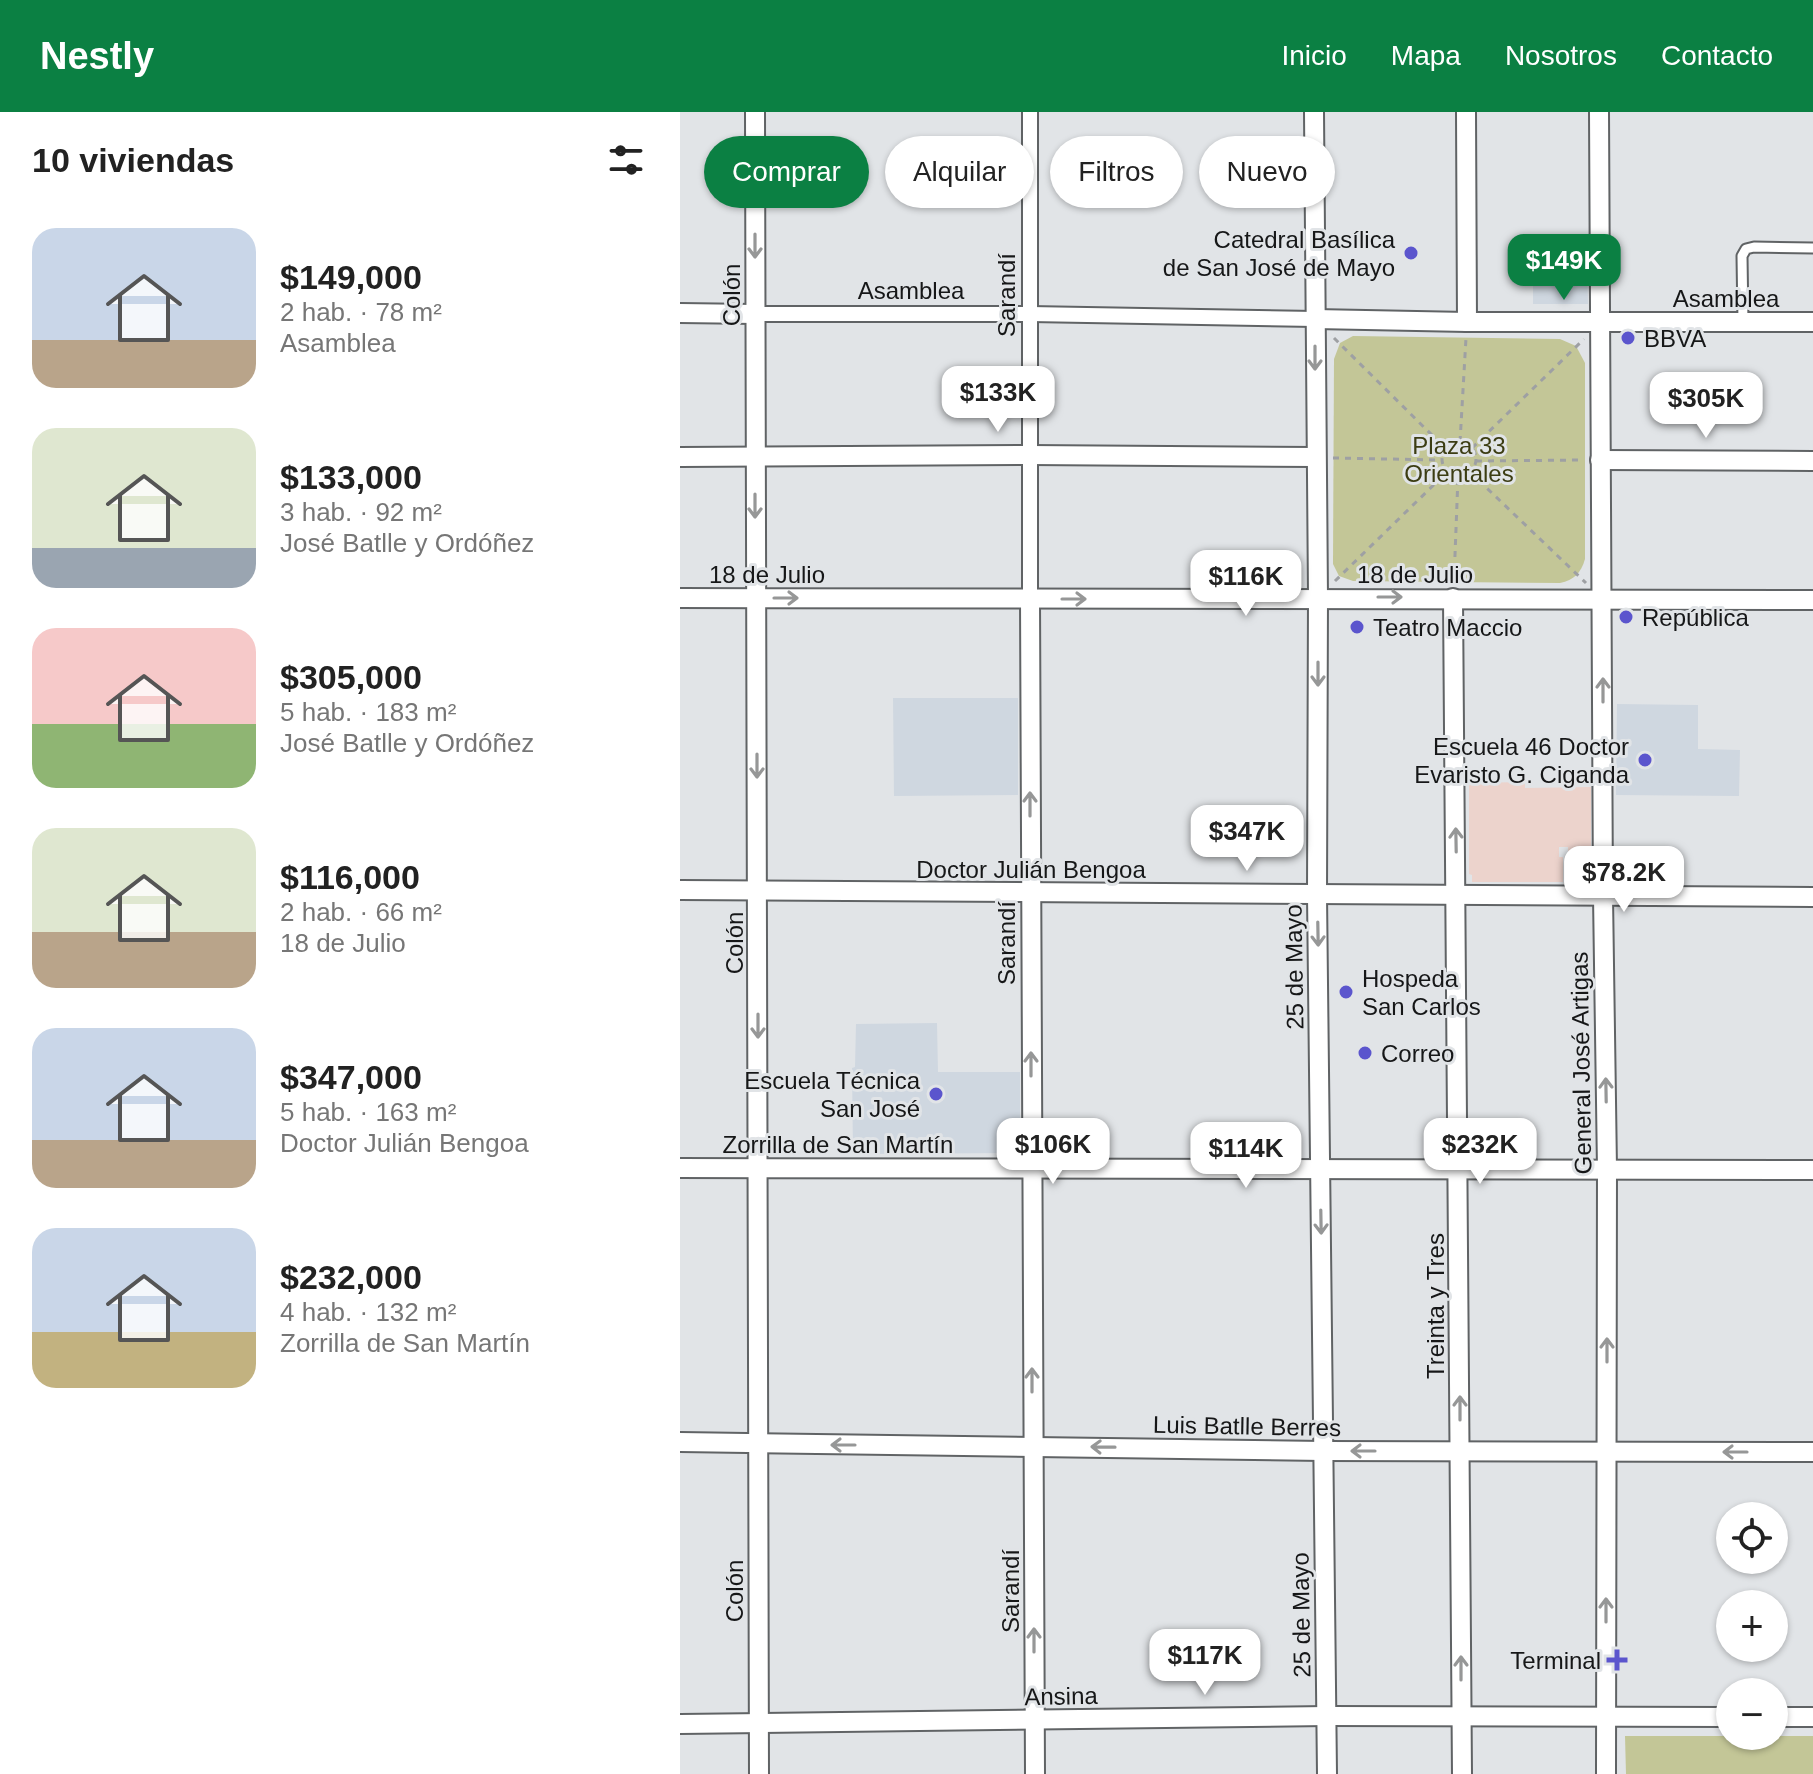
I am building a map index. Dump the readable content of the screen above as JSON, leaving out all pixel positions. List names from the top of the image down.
{
  "streets": {
    "street": [
      "Asamblea",
      "Colón",
      "Sarandí",
      "18 de Julio",
      "Doctor Julián Bengoa",
      "25 de Mayo",
      "General José Artigas",
      "Zorrilla de San Martín",
      "Treinta y Tres",
      "Luis Batlle Berres",
      "Ansina"
    ]
  },
  "crossings": [
    ["Asamblea", "Colón"],
    ["Asamblea", "Sarandí"],
    ["Asamblea", "25 de Mayo"],
    ["Asamblea", "General José Artigas"],
    ["Colón", "18 de Julio"],
    ["Colón", "Doctor Julián Bengoa"],
    ["Colón", "Zorrilla de San Martín"],
    ["Colón", "Luis Batlle Berres"],
    ["Colón", "Ansina"],
    ["Sarandí", "18 de Julio"],
    ["Sarandí", "Doctor Julián Bengoa"],
    ["Sarandí", "Zorrilla de San Martín"],
    ["Sarandí", "Luis Batlle Berres"],
    ["Sarandí", "Ansina"],
    ["18 de Julio", "25 de Mayo"],
    ["18 de Julio", "General José Artigas"],
    ["18 de Julio", "Treinta y Tres"],
    ["Doctor Julián Bengoa", "25 de Mayo"],
    ["Doctor Julián Bengoa", "General José Artigas"],
    ["Doctor Julián Bengoa", "Treinta y Tres"],
    ["25 de Mayo", "Zorrilla de San Martín"],
    ["25 de Mayo", "Luis Batlle Berres"],
    ["25 de Mayo", "Ansina"],
    ["General José Artigas", "Zorrilla de San Martín"],
    ["General José Artigas", "Luis Batlle Berres"],
    ["General José Artigas", "Ansina"],
    ["Zorrilla de San Martín", "Treinta y Tres"],
    ["Treinta y Tres", "Luis Batlle Berres"],
    ["Treinta y Tres", "Ansina"]
  ],
  "one_way": [
    "Colón",
    "Sarandí",
    "25 de Mayo",
    "General José Artigas",
    "Treinta y Tres",
    "Luis Batlle Berres"
  ],
  "parks": ["Plaza 33 Orientales"],
  "places": {
    "other": [
      "Catedral Basílica de San José de Mayo",
      "BBVA",
      "República",
      "Teatro Maccio",
      "Escuela 46 Doctor Evaristo G. Ciganda",
      "Hospeda San Carlos",
      "Correo",
      "Escuela Técnica San José"
    ],
    "health": ["Terminal"]
  },
  "page": {
    "header": "Nestly",
    "nav": [
      "Inicio",
      "Mapa",
      "Nosotros",
      "Contacto"
    ],
    "heading": "10 viviendas",
    "chip": [
      "Comprar",
      "Alquilar",
      "Filtros",
      "Nuevo"
    ],
    "list": [
      {
        "name": "$149,000",
        "note": "2 hab. · 78 m² · Asamblea"
      },
      {
        "name": "$133,000",
        "note": "3 hab. · 92 m² · José Batlle y Ordóñez"
      },
      {
        "name": "$305,000",
        "note": "5 hab. · 183 m² · José Batlle y Ordóñez"
      },
      {
        "name": "$116,000",
        "note": "2 hab. · 66 m² · 18 de Julio"
      },
      {
        "name": "$347,000",
        "note": "5 hab. · 163 m² · Doctor Julián Bengoa"
      },
      {
        "name": "$232,000",
        "note": "4 hab. · 132 m² · Zorrilla de San Martín"
      }
    ],
    "price": [
      "$149K",
      "$133K",
      "$305K",
      "$116K",
      "$347K",
      "$78.2K",
      "$106K",
      "$232K",
      "$114K",
      "$117K"
    ],
    "map_buttons": ["+", "−"]
  }
}
